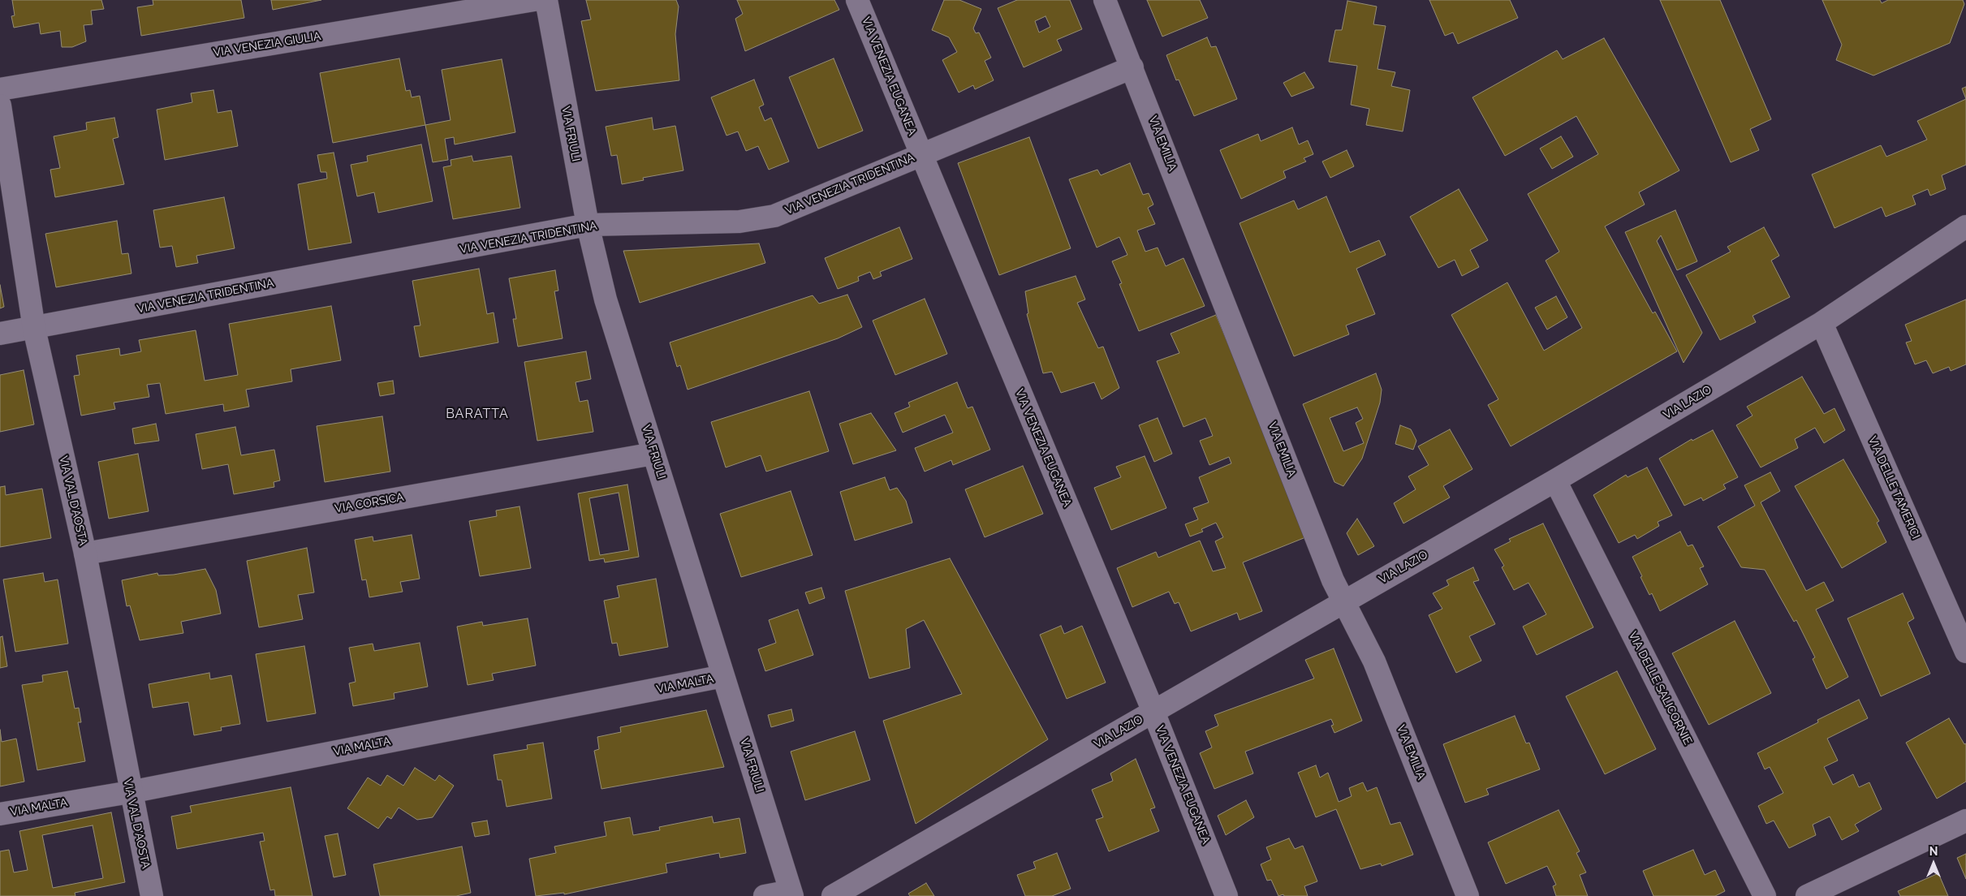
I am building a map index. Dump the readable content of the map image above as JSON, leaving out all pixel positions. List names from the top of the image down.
{
  "streets": {
    "street": [
      "VIA VENEZIA GIULIA",
      "VIA VENEZIA EUGANEA",
      "VIA FRIULI",
      "VIA EMILIA",
      "VIA VENEZIA TRIDENTINA",
      "VIA LAZIO",
      "VIA DELLE TAMERICI",
      "VIA VAL D'AOSTA",
      "VIA CORSICA",
      "VIA MALTA",
      "VIA DELLE SALICORNIE"
    ]
  },
  "crossings": [
    ["VIA VENEZIA EUGANEA", "VIA VENEZIA TRIDENTINA"],
    ["VIA VENEZIA EUGANEA", "VIA LAZIO"],
    ["VIA FRIULI", "VIA VENEZIA TRIDENTINA"],
    ["VIA FRIULI", "VIA CORSICA"],
    ["VIA FRIULI", "VIA MALTA"],
    ["VIA EMILIA", "VIA VENEZIA TRIDENTINA"],
    ["VIA EMILIA", "VIA LAZIO"],
    ["VIA VENEZIA TRIDENTINA", "VIA VAL D'AOSTA"],
    ["VIA LAZIO", "VIA DELLE TAMERICI"],
    ["VIA LAZIO", "VIA DELLE SALICORNIE"],
    ["VIA VAL D'AOSTA", "VIA CORSICA"],
    ["VIA VAL D'AOSTA", "VIA MALTA"]
  ],
  "districts": ["BARATTA"],
  "north": "top"
}
